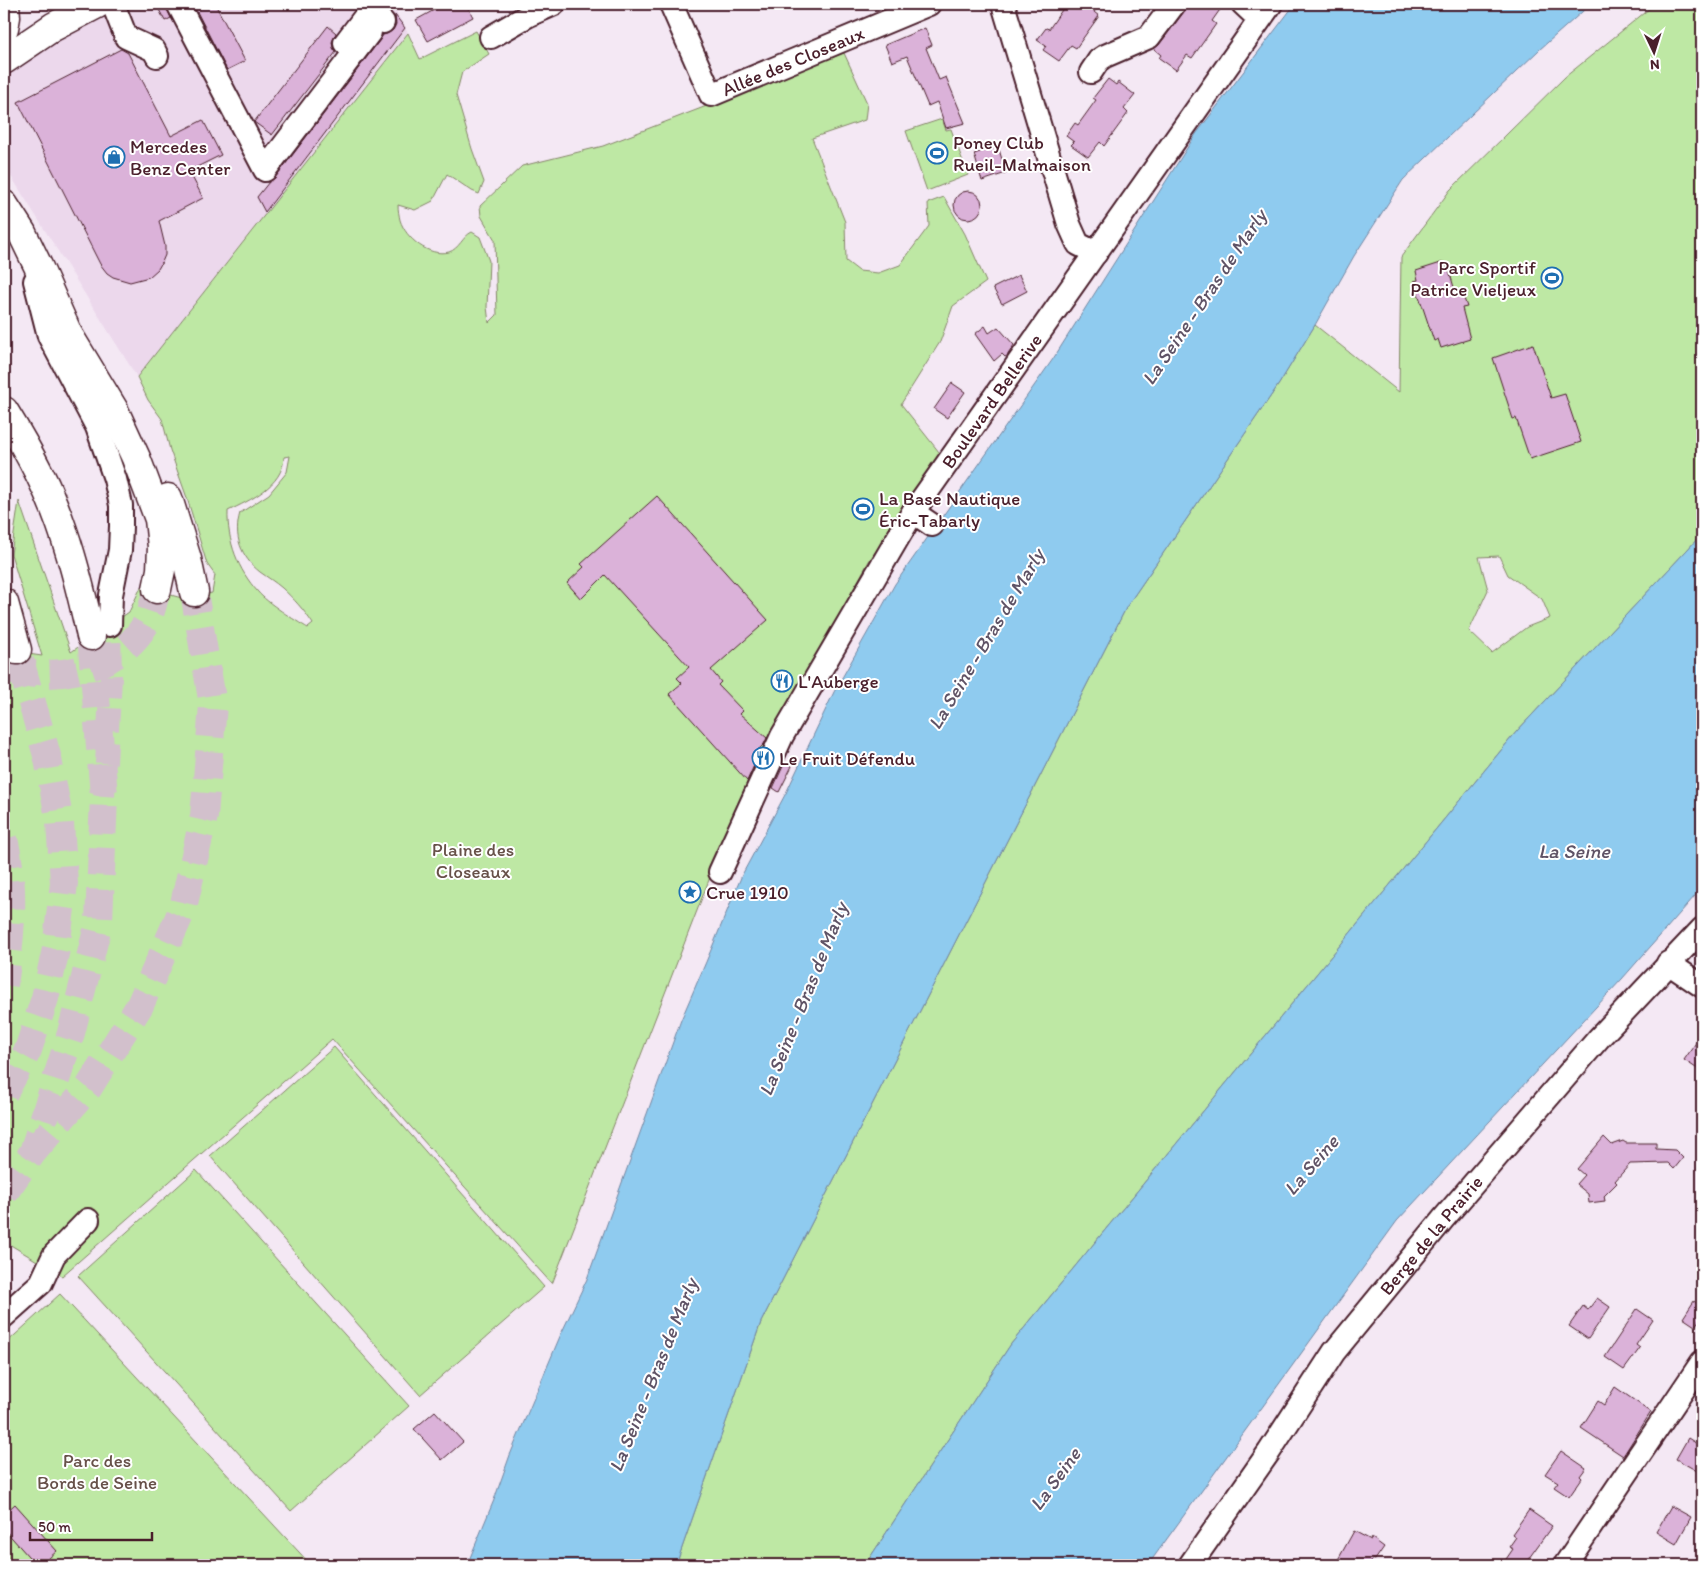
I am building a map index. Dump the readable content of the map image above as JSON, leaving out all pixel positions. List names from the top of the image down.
{
  "streets": {
    "street": ["Allée des Closeaux", "Boulevard Bellerive", "Berge de la Prairie"]
  },
  "water": ["La Seine - Bras de Marly", "La Seine"],
  "parks": ["Plaine des Closeaux", "Parc des Bords de Seine"],
  "places": {
    "sports": ["Poney Club Rueil-Malmaison", "Parc Sportif Patrice Vieljeux", "La Base Nautique Éric-Tabarly"],
    "shop": ["Mercedes Benz Center"],
    "restaurant": ["L'Auberge", "Le Fruit Défendu"],
    "place": ["Crue 1910"]
  },
  "scale_bar": "50 m",
  "north": "bottom"
}
